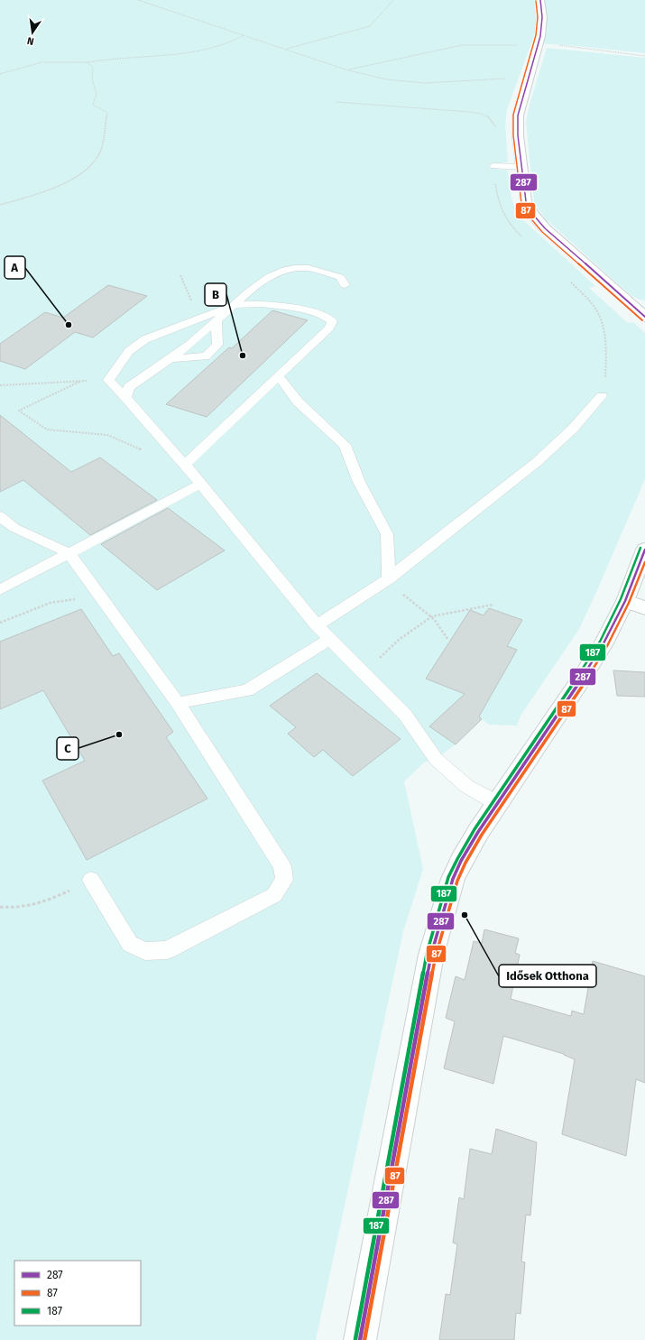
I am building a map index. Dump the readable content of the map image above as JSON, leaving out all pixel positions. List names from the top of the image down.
{
  "places": [
    "A",
    "B",
    "C",
    "Idősek Otthona"
  ],
  "lines": ["transit line 287", "transit line 87", "transit line 187"],
  "legend": ["287", "87", "187"],
  "north": "bottom"
}
